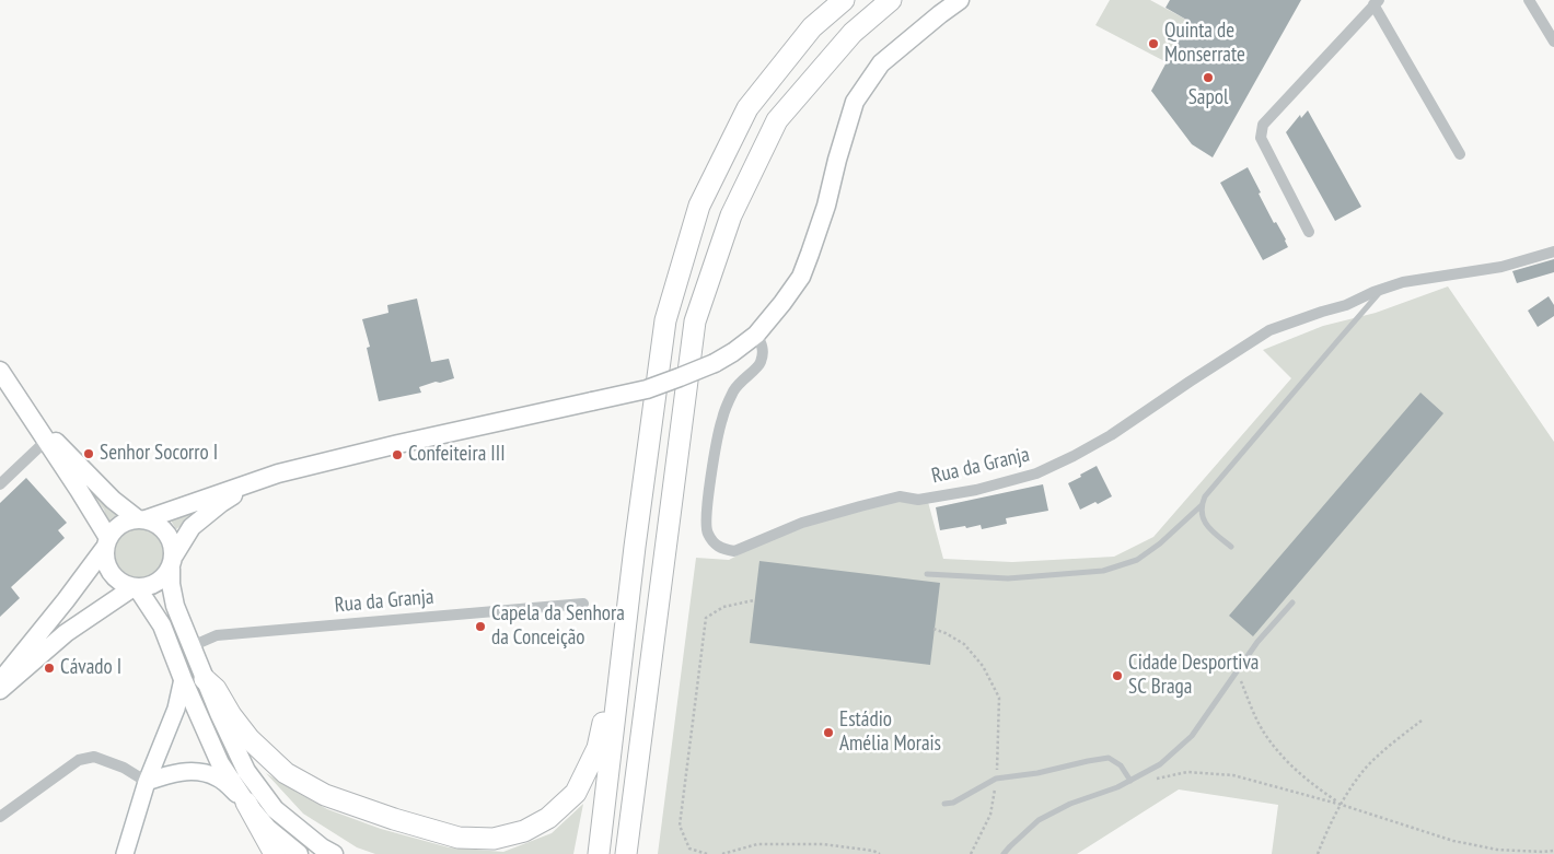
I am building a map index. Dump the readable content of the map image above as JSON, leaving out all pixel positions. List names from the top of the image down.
{
  "streets": {
    "street": ["Rua da Granja"]
  },
  "places": [
    "Quinta de Monserrate",
    "Sapol",
    "Senhor Socorro I",
    "Confeiteira III",
    "Capela da Senhora da Conceição",
    "Cávado I",
    "Cidade Desportiva SC Braga",
    "Estádio Amélia Morais"
  ]
}
